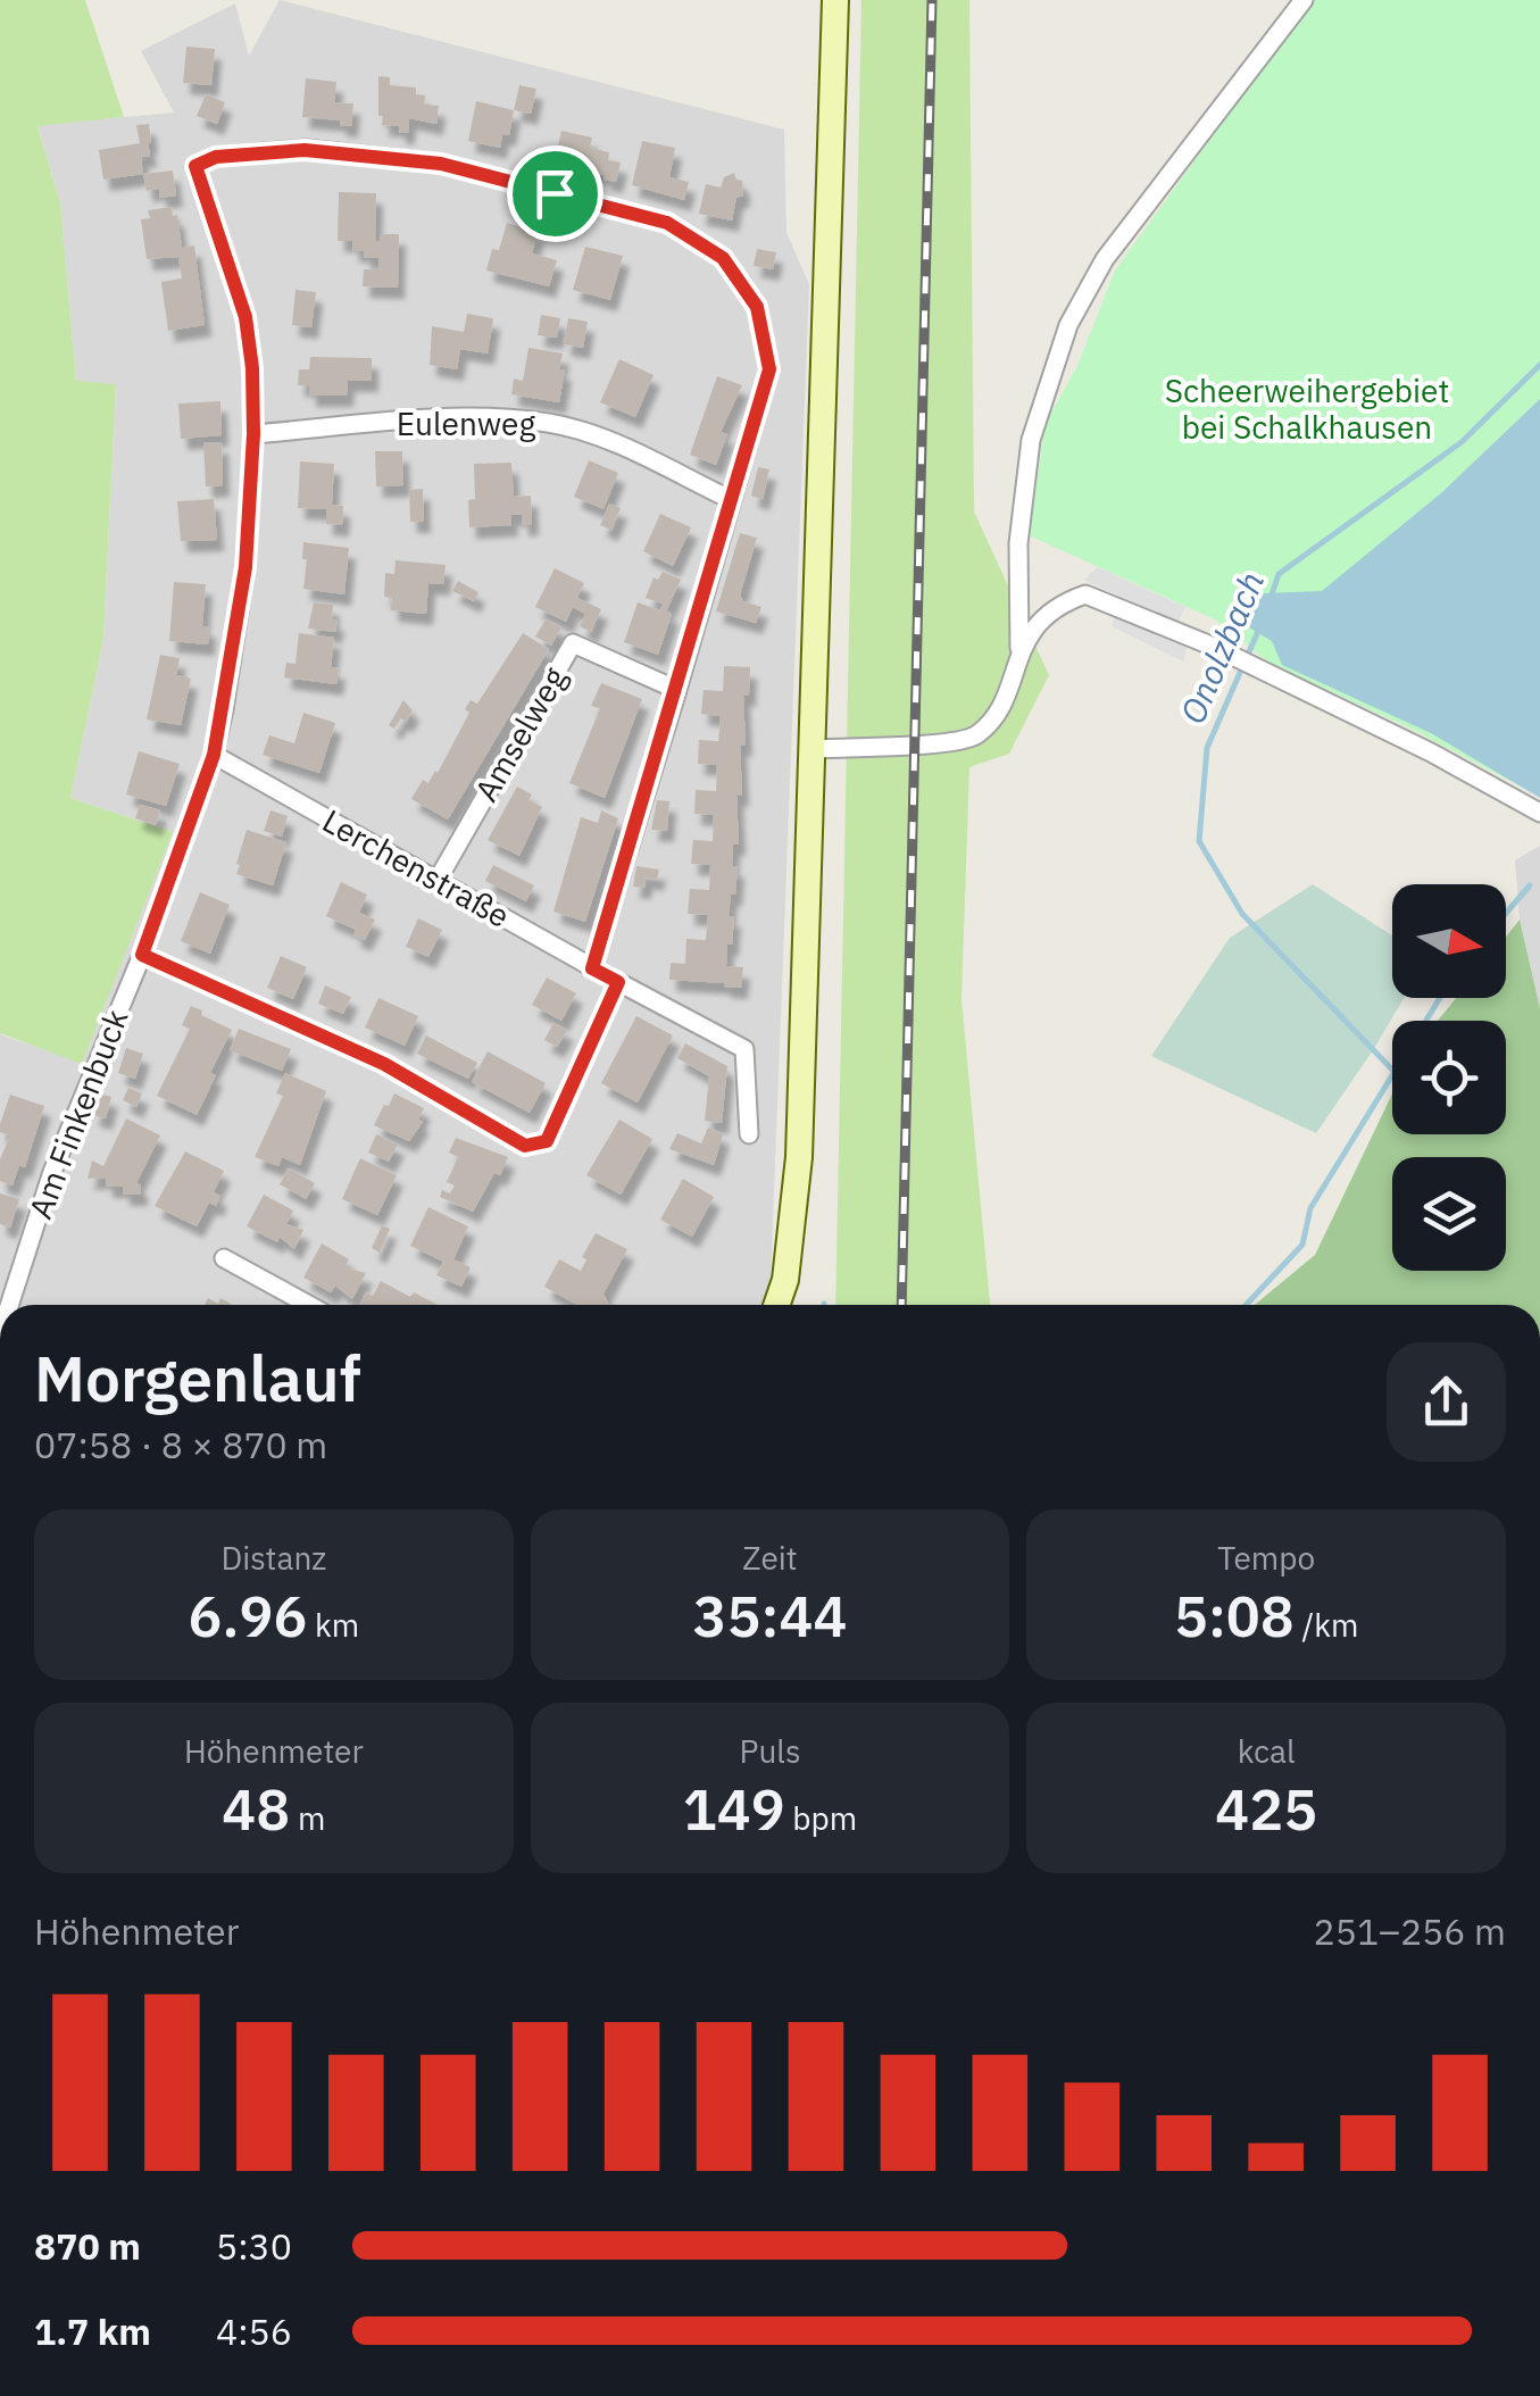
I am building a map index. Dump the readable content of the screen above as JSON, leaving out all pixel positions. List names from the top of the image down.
{
  "streets": {
    "street": [
      "Eulenweg",
      "Amselweg",
      "Lerchenstraße",
      "Am Finkenbuck"
    ]
  },
  "crossings": [
    ["Eulenweg", "Am Finkenbuck"],
    ["Amselweg", "Lerchenstraße"],
    ["Lerchenstraße", "Am Finkenbuck"]
  ],
  "water": ["Onolzbach"],
  "parks": ["Scheerweihergebiet bei Schalkhausen"],
  "north": "right",
  "page": {
    "heading": ["Morgenlauf", "07:58 · 8 × 870 m"],
    "stats": [
      ["Distanz", "6.96 km"],
      ["Zeit", "35:44"],
      ["Tempo", "5:08 /km"],
      ["Höhenmeter", "48 m"],
      ["Puls", "149 bpm"],
      ["kcal", "425"]
    ],
    "chart": ["Höhenmeter", "251–256 m"],
    "list": [
      {
        "name": "870 m",
        "note": "5:30"
      },
      {
        "name": "1.7 km",
        "note": "4:56"
      }
    ]
  }
}
